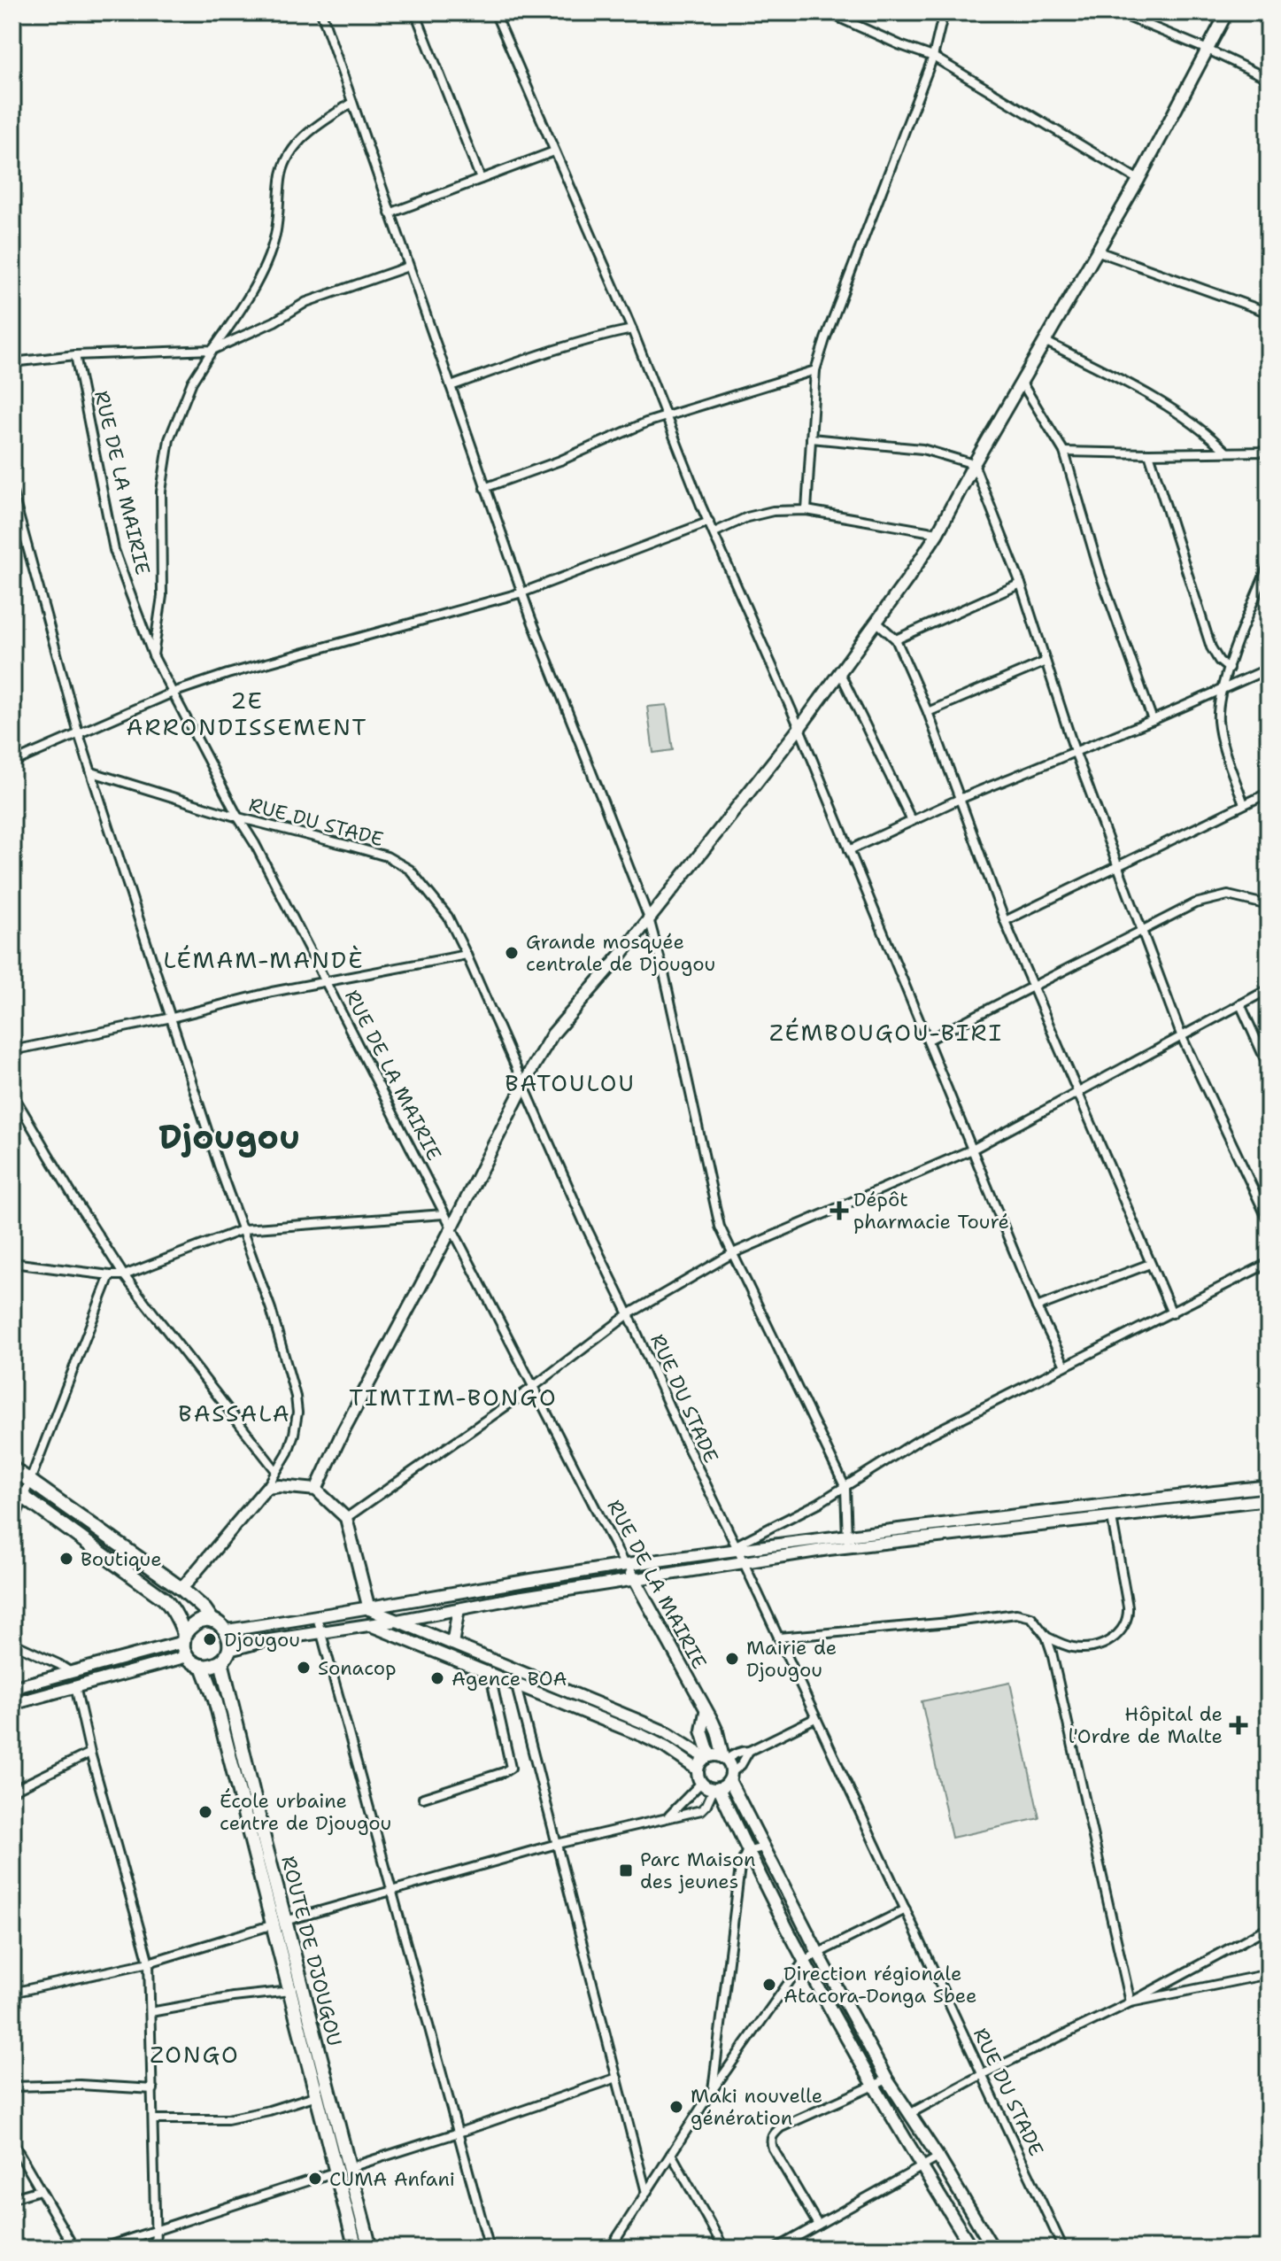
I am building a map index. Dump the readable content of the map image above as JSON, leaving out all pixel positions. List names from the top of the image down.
{
  "streets": {
    "highway": ["ROUTE DE DJOUGOU"],
    "main road": ["RUE DE LA MAIRIE"],
    "street": ["RUE DU STADE"]
  },
  "crossings": [
    ["RUE DE LA MAIRIE", "RUE DU STADE"]
  ],
  "districts": [
    "2E ARRONDISSEMENT",
    "LÉMAM-MANDÈ",
    "ZÉMBOUGOU-BIRI",
    "BATOULOU",
    "Djougou",
    "TIMTIM-BONGO",
    "BASSALA",
    "ZONGO"
  ],
  "places": {
    "other": [
      "Grande mosquée centrale de Djougou",
      "Boutique",
      "Djougou",
      "Mairie de Djougou",
      "Sonacop",
      "Agence BOA",
      "École urbaine centre de Djougou",
      "Direction régionale Atacora-Donga Sbee",
      "Maki nouvelle génération",
      "CUMA Anfani"
    ],
    "health": ["Dépôt pharmacie Touré", "Hôpital de l'Ordre de Malte"],
    "transit": ["Parc Maison des jeunes"]
  }
}
